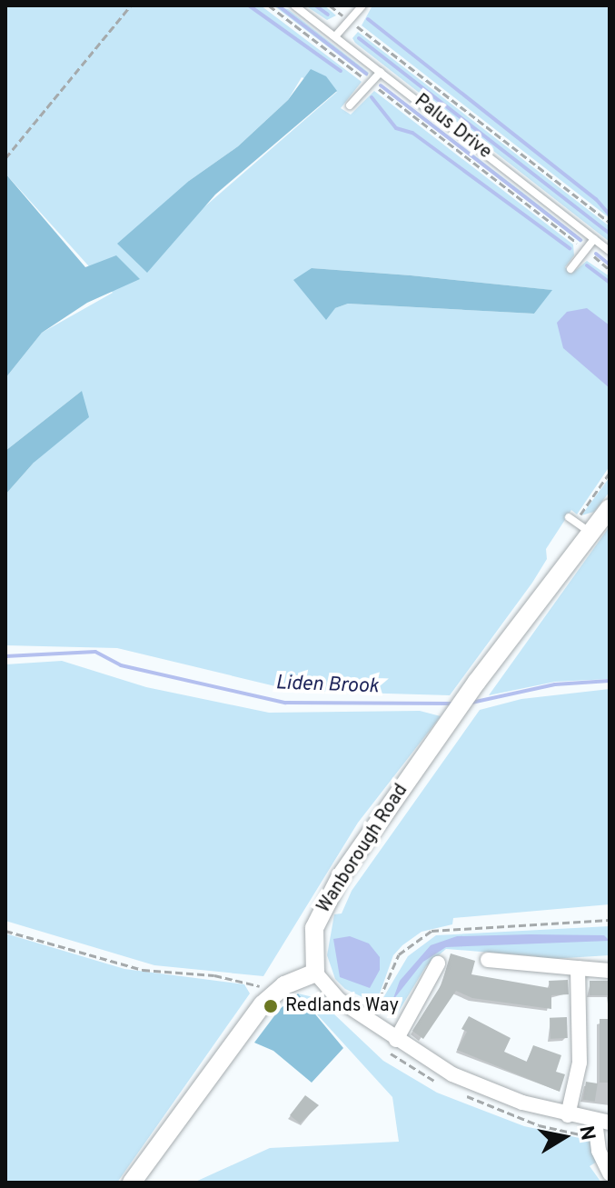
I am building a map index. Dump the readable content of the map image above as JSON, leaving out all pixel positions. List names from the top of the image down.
{
  "streets": {
    "street": ["Wanborough Road"],
    "lane": ["Palus Drive"]
  },
  "water": ["Liden Brook"],
  "places": ["Redlands Way"],
  "north": "right"
}
